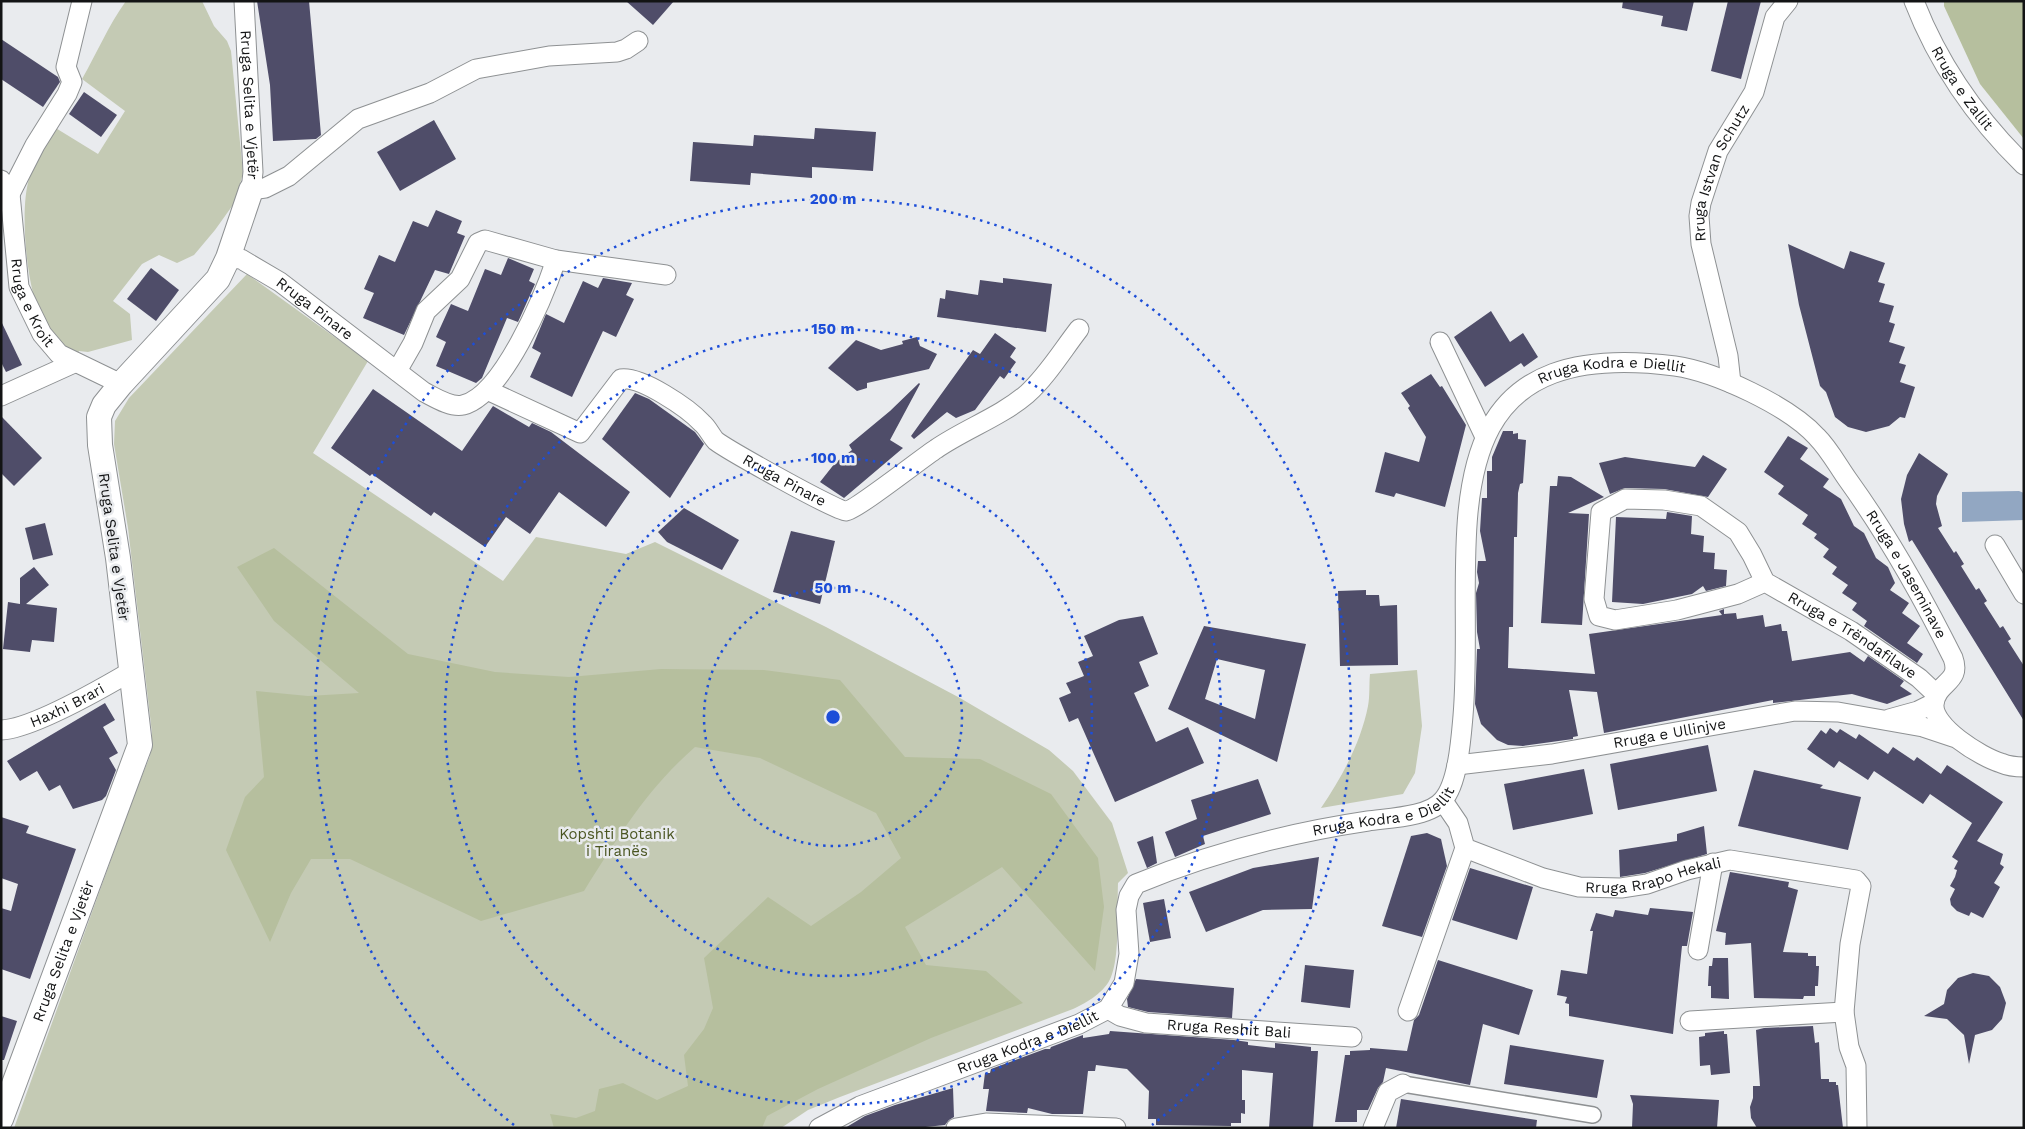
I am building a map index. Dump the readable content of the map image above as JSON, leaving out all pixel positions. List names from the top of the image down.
{
  "streets": {
    "street": [
      "Rruga e Zallit",
      "Rruga Selita e Vjetër",
      "Rruga Istvan Schutz",
      "Rruga e Kroit",
      "Rruga Pinare",
      "Rruga Kodra e Diellit",
      "Rruga e Jaseminave",
      "Rruga e Trëndafilave",
      "Haxhi Brari",
      "Rruga e Ullinjve",
      "Rruga Rrapo Hekali",
      "Rruga Reshit Bali"
    ]
  },
  "crossings": [
    ["Rruga Selita e Vjetër", "Rruga e Kroit"],
    ["Rruga Selita e Vjetër", "Rruga Pinare"],
    ["Rruga Selita e Vjetër", "Haxhi Brari"],
    ["Rruga Istvan Schutz", "Rruga Kodra e Diellit"],
    ["Rruga Istvan Schutz", "Rruga e Jaseminave"],
    ["Rruga Kodra e Diellit", "Rruga e Jaseminave"],
    ["Rruga Kodra e Diellit", "Rruga e Ullinjve"],
    ["Rruga Kodra e Diellit", "Rruga Reshit Bali"],
    ["Rruga e Jaseminave", "Rruga e Trëndafilave"],
    ["Rruga e Jaseminave", "Rruga e Ullinjve"],
    ["Rruga e Trëndafilave", "Rruga e Ullinjve"]
  ],
  "parks": ["Kopshti Botanik i Tiranës"],
  "rings": [
    "200 m",
    "150 m",
    "100 m",
    "50 m"
  ]
}
